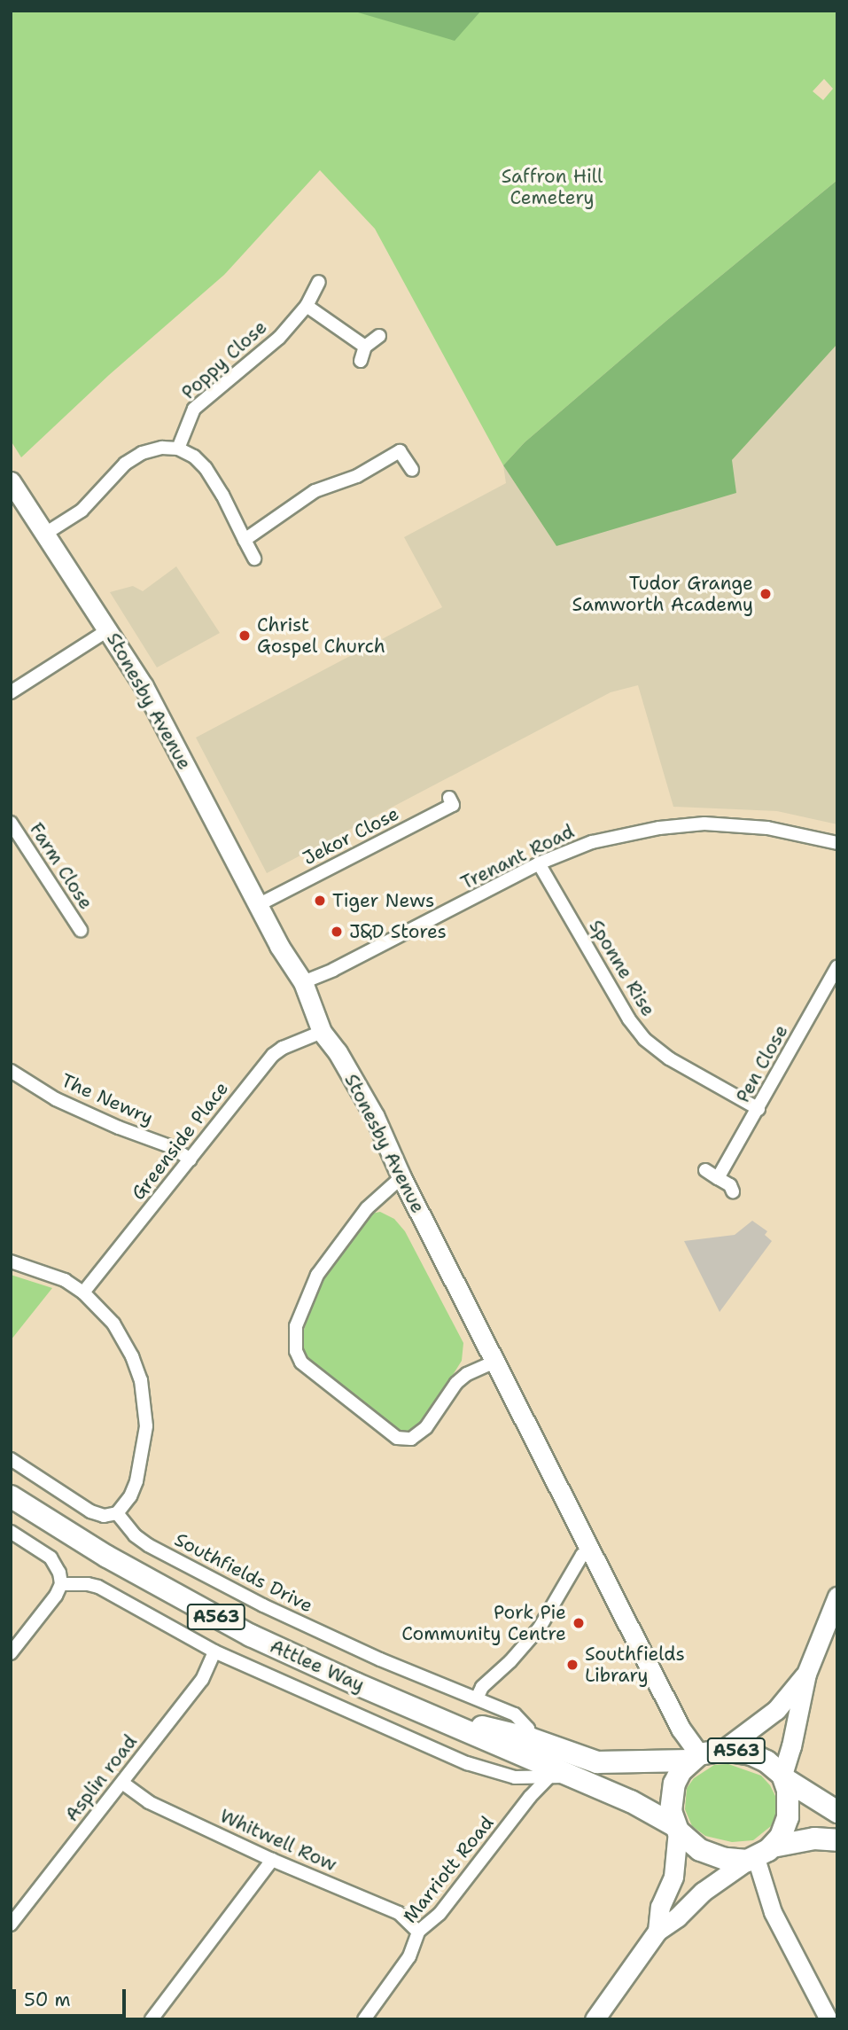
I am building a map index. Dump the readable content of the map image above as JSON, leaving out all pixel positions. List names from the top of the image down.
{
  "streets": {
    "highway": ["A563", "Attlee Way"],
    "main road": ["Stonesby Avenue"],
    "street": [
      "Poppy Close",
      "Jekor Close",
      "Trenant Road",
      "Farm Close",
      "Sponne Rise",
      "Pen Close",
      "The Newry",
      "Greenside Place",
      "Southfields Drive",
      "Asplin road",
      "Whitwell Row",
      "Marriott Road"
    ]
  },
  "crossings": [
    ["Stonesby Avenue", "Jekor Close"],
    ["Stonesby Avenue", "Trenant Road"],
    ["Stonesby Avenue", "Greenside Place"],
    ["Stonesby Avenue", "A563"],
    ["Stonesby Avenue", "Attlee Way"],
    ["Trenant Road", "Sponne Rise"],
    ["Sponne Rise", "Pen Close"],
    ["The Newry", "Greenside Place"],
    ["Southfields Drive", "Attlee Way"],
    ["A563", "Attlee Way"],
    ["Asplin road", "Whitwell Row"],
    ["Whitwell Row", "Marriott Road"]
  ],
  "parks": ["Saffron Hill Cemetery"],
  "places": [
    "Tudor Grange Samworth Academy",
    "Christ Gospel Church",
    "Tiger News",
    "J&D Stores",
    "Pork Pie Community Centre",
    "Southfields Library"
  ],
  "scale_bar": "50 m"
}
